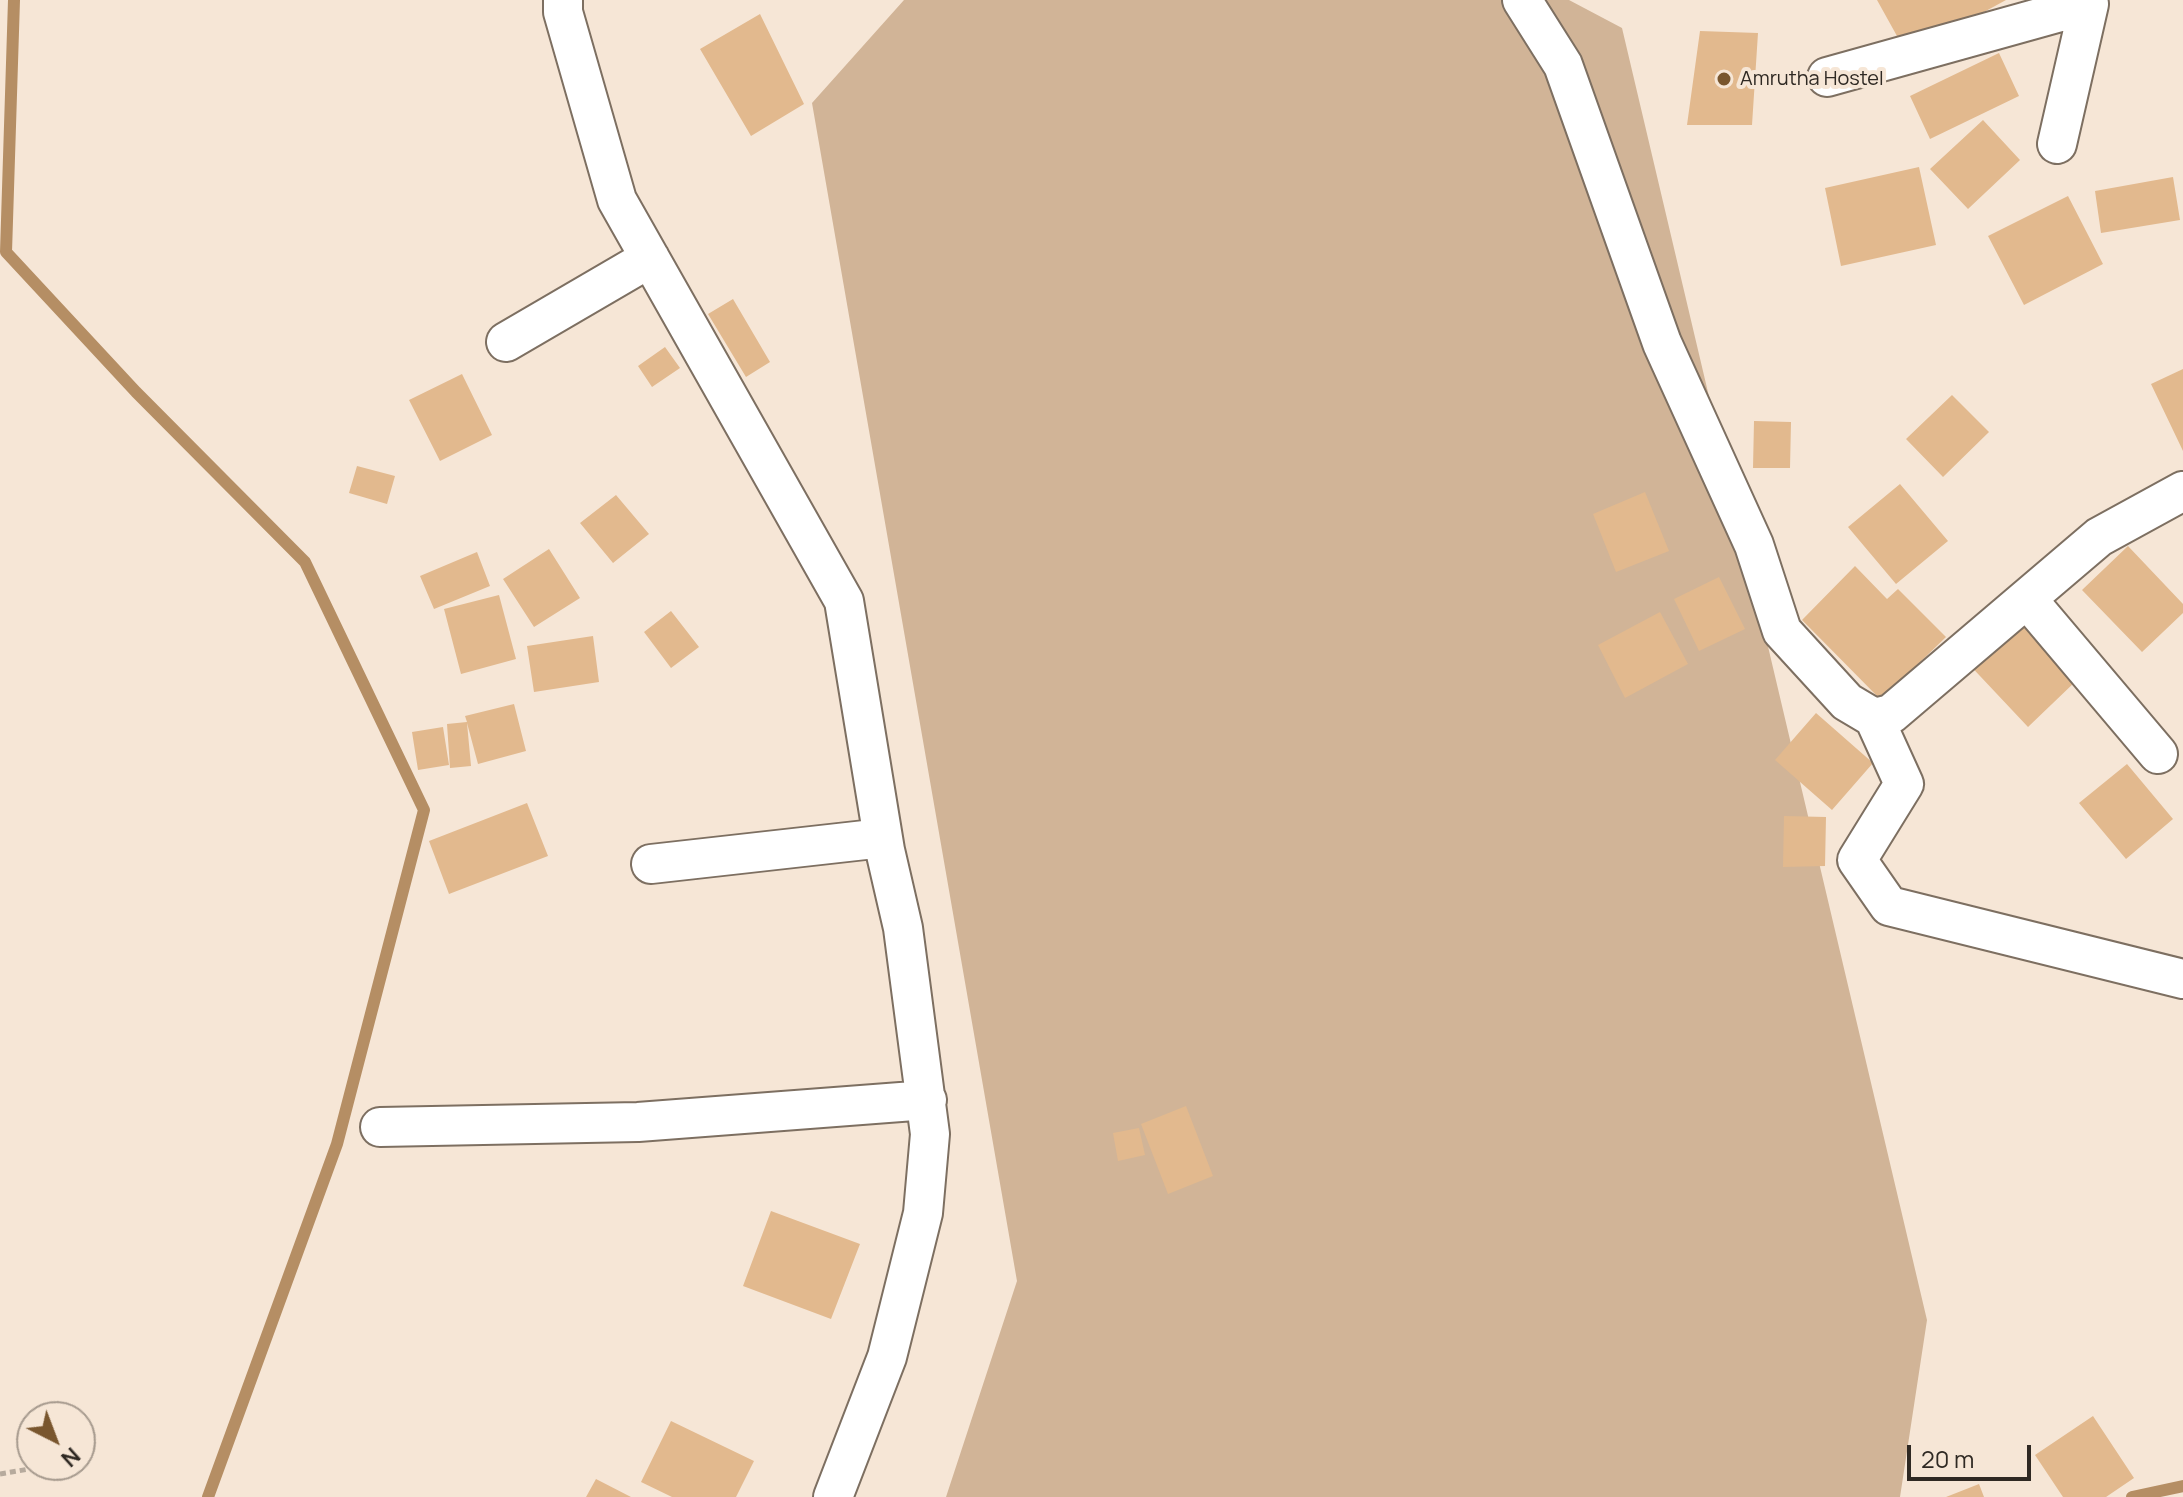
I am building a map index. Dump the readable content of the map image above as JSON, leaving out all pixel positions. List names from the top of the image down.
{
  "places": ["Amrutha Hostel"],
  "scale_bar": "20 m",
  "north": "bottom right"
}
